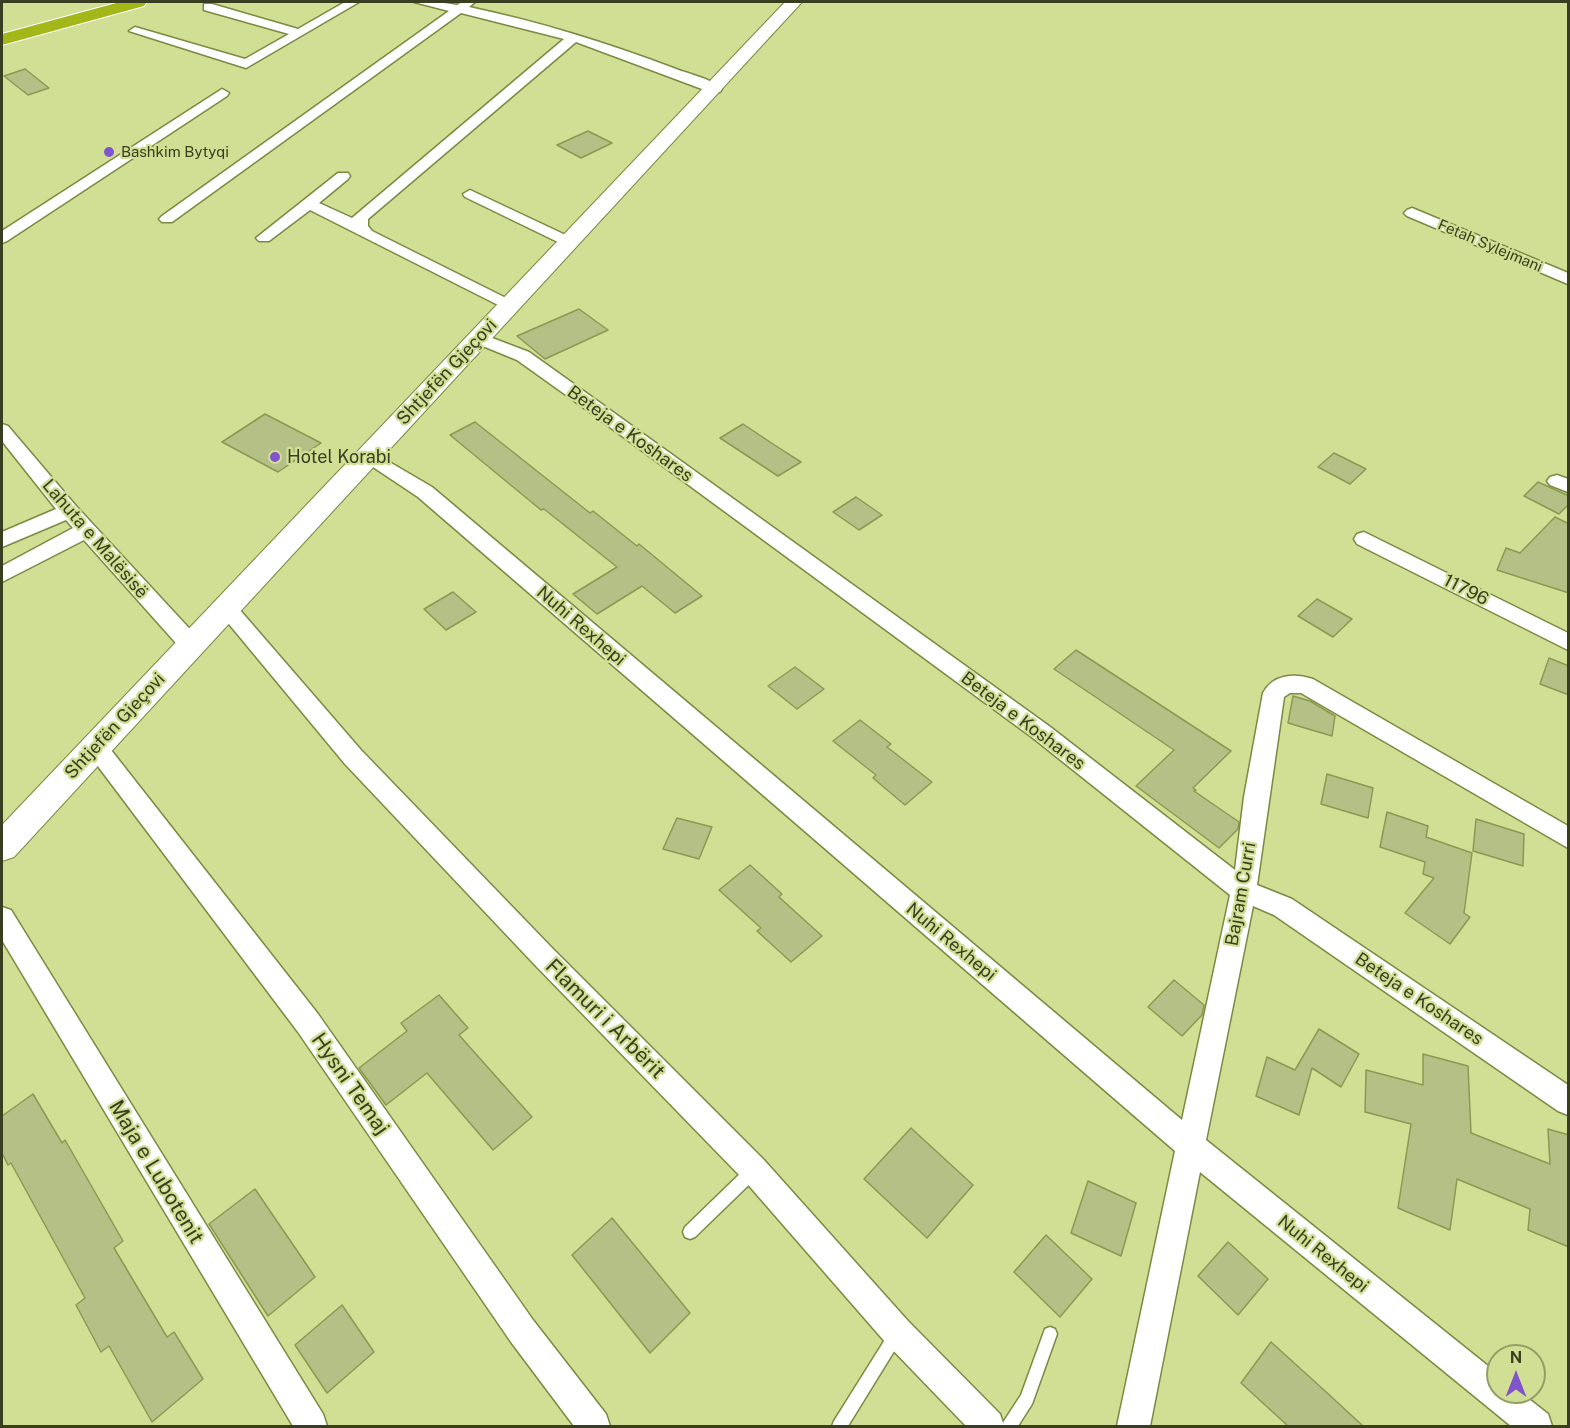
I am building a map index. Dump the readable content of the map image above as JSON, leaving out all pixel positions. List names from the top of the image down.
{
  "streets": {
    "street": [
      "Fetah Sylejmani",
      "Shtjefën Gjeçovi",
      "Beteja e Koshares",
      "Lahuta e Malësisë",
      "11796",
      "Nuhi Rexhepi",
      "Bajram Curri",
      "Flamuri i Arbërit",
      "Hysni Temaj",
      "Maja e Lubotenit"
    ]
  },
  "crossings": [
    ["Shtjefën Gjeçovi", "Beteja e Koshares"],
    ["Shtjefën Gjeçovi", "Lahuta e Malësisë"],
    ["Shtjefën Gjeçovi", "Nuhi Rexhepi"],
    ["Shtjefën Gjeçovi", "Flamuri i Arbërit"],
    ["Shtjefën Gjeçovi", "Hysni Temaj"],
    ["Beteja e Koshares", "Bajram Curri"],
    ["Nuhi Rexhepi", "Bajram Curri"]
  ],
  "places": ["Bashkim Bytyqi", "Hotel Korabi"],
  "north": "top"
}
